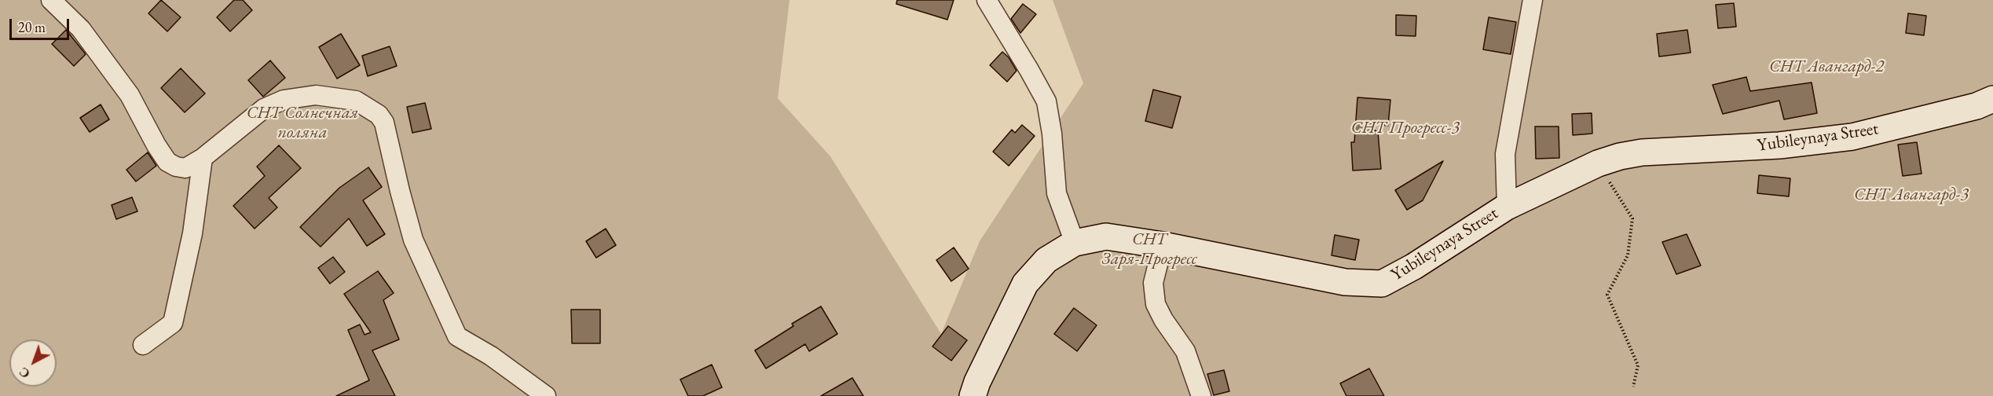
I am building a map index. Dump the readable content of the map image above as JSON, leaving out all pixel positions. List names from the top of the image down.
{
  "streets": {
    "street": ["Yubileynaya Street"]
  },
  "parks": [
    "СНТ Авангард-2",
    "СНТ Солнечная поляна",
    "СНТ Прогресс-3",
    "СНТ Авангард-3",
    "СНТ Заря-Прогресс"
  ],
  "scale_bar": "20 m",
  "north": "bottom left"
}
